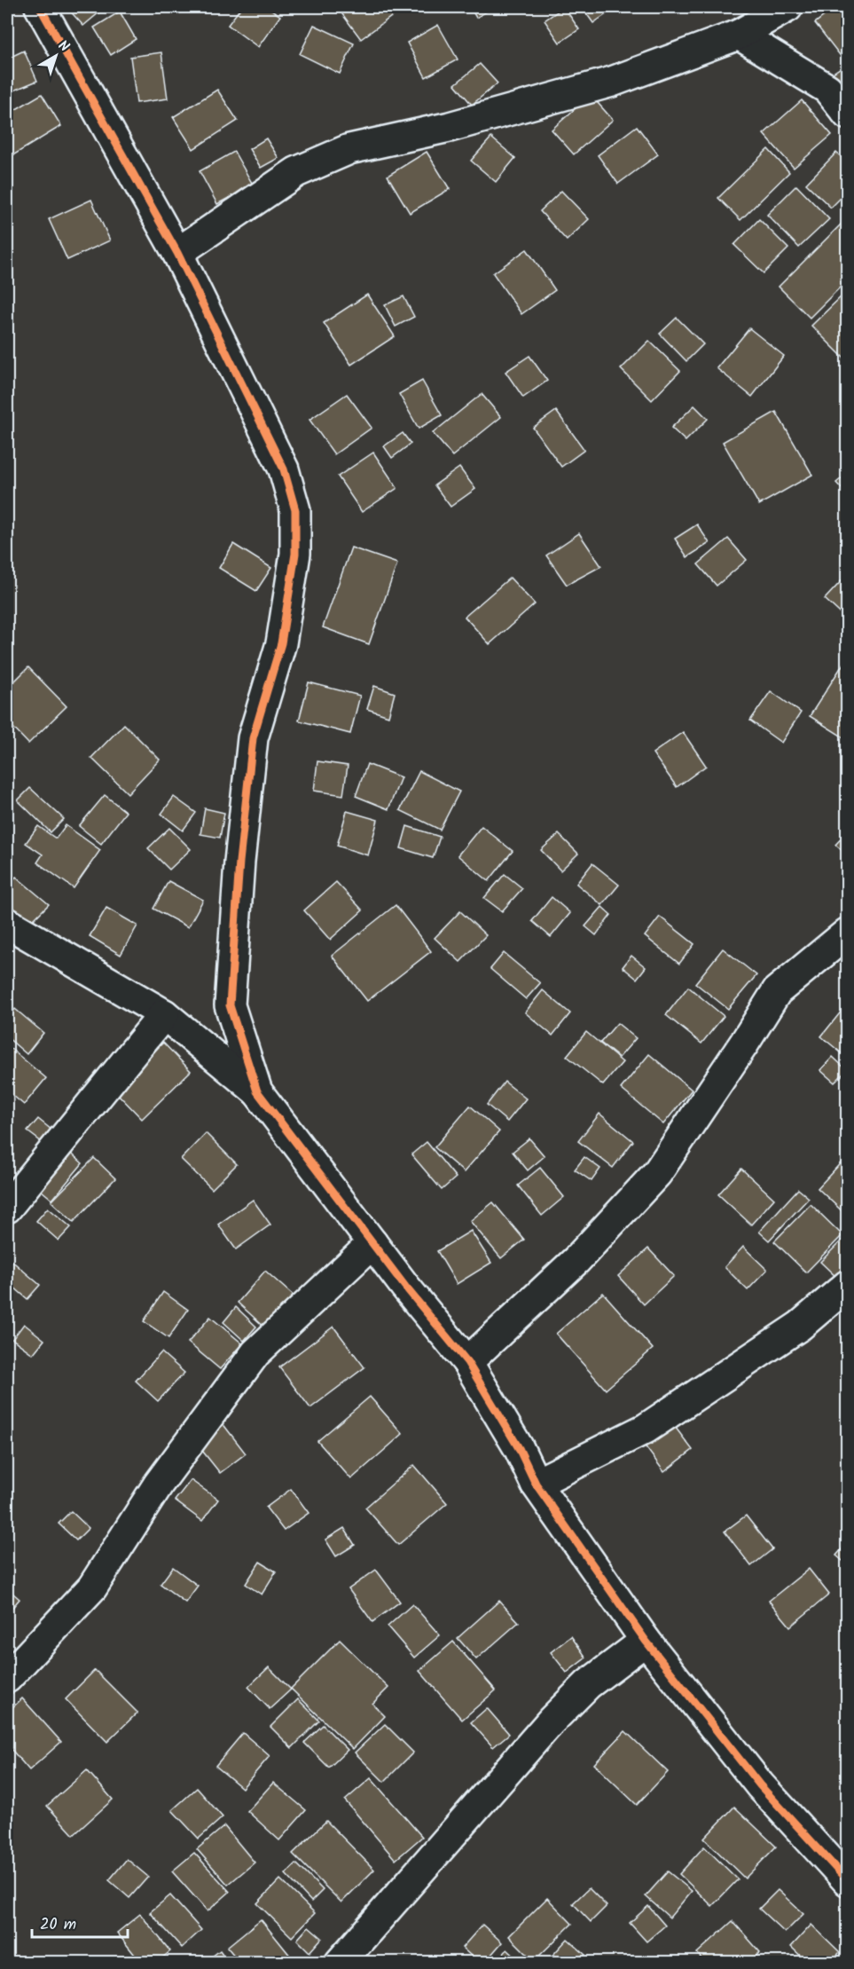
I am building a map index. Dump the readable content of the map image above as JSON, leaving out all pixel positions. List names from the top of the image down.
{
  "scale_bar": "20 m",
  "north": "top right"
}
